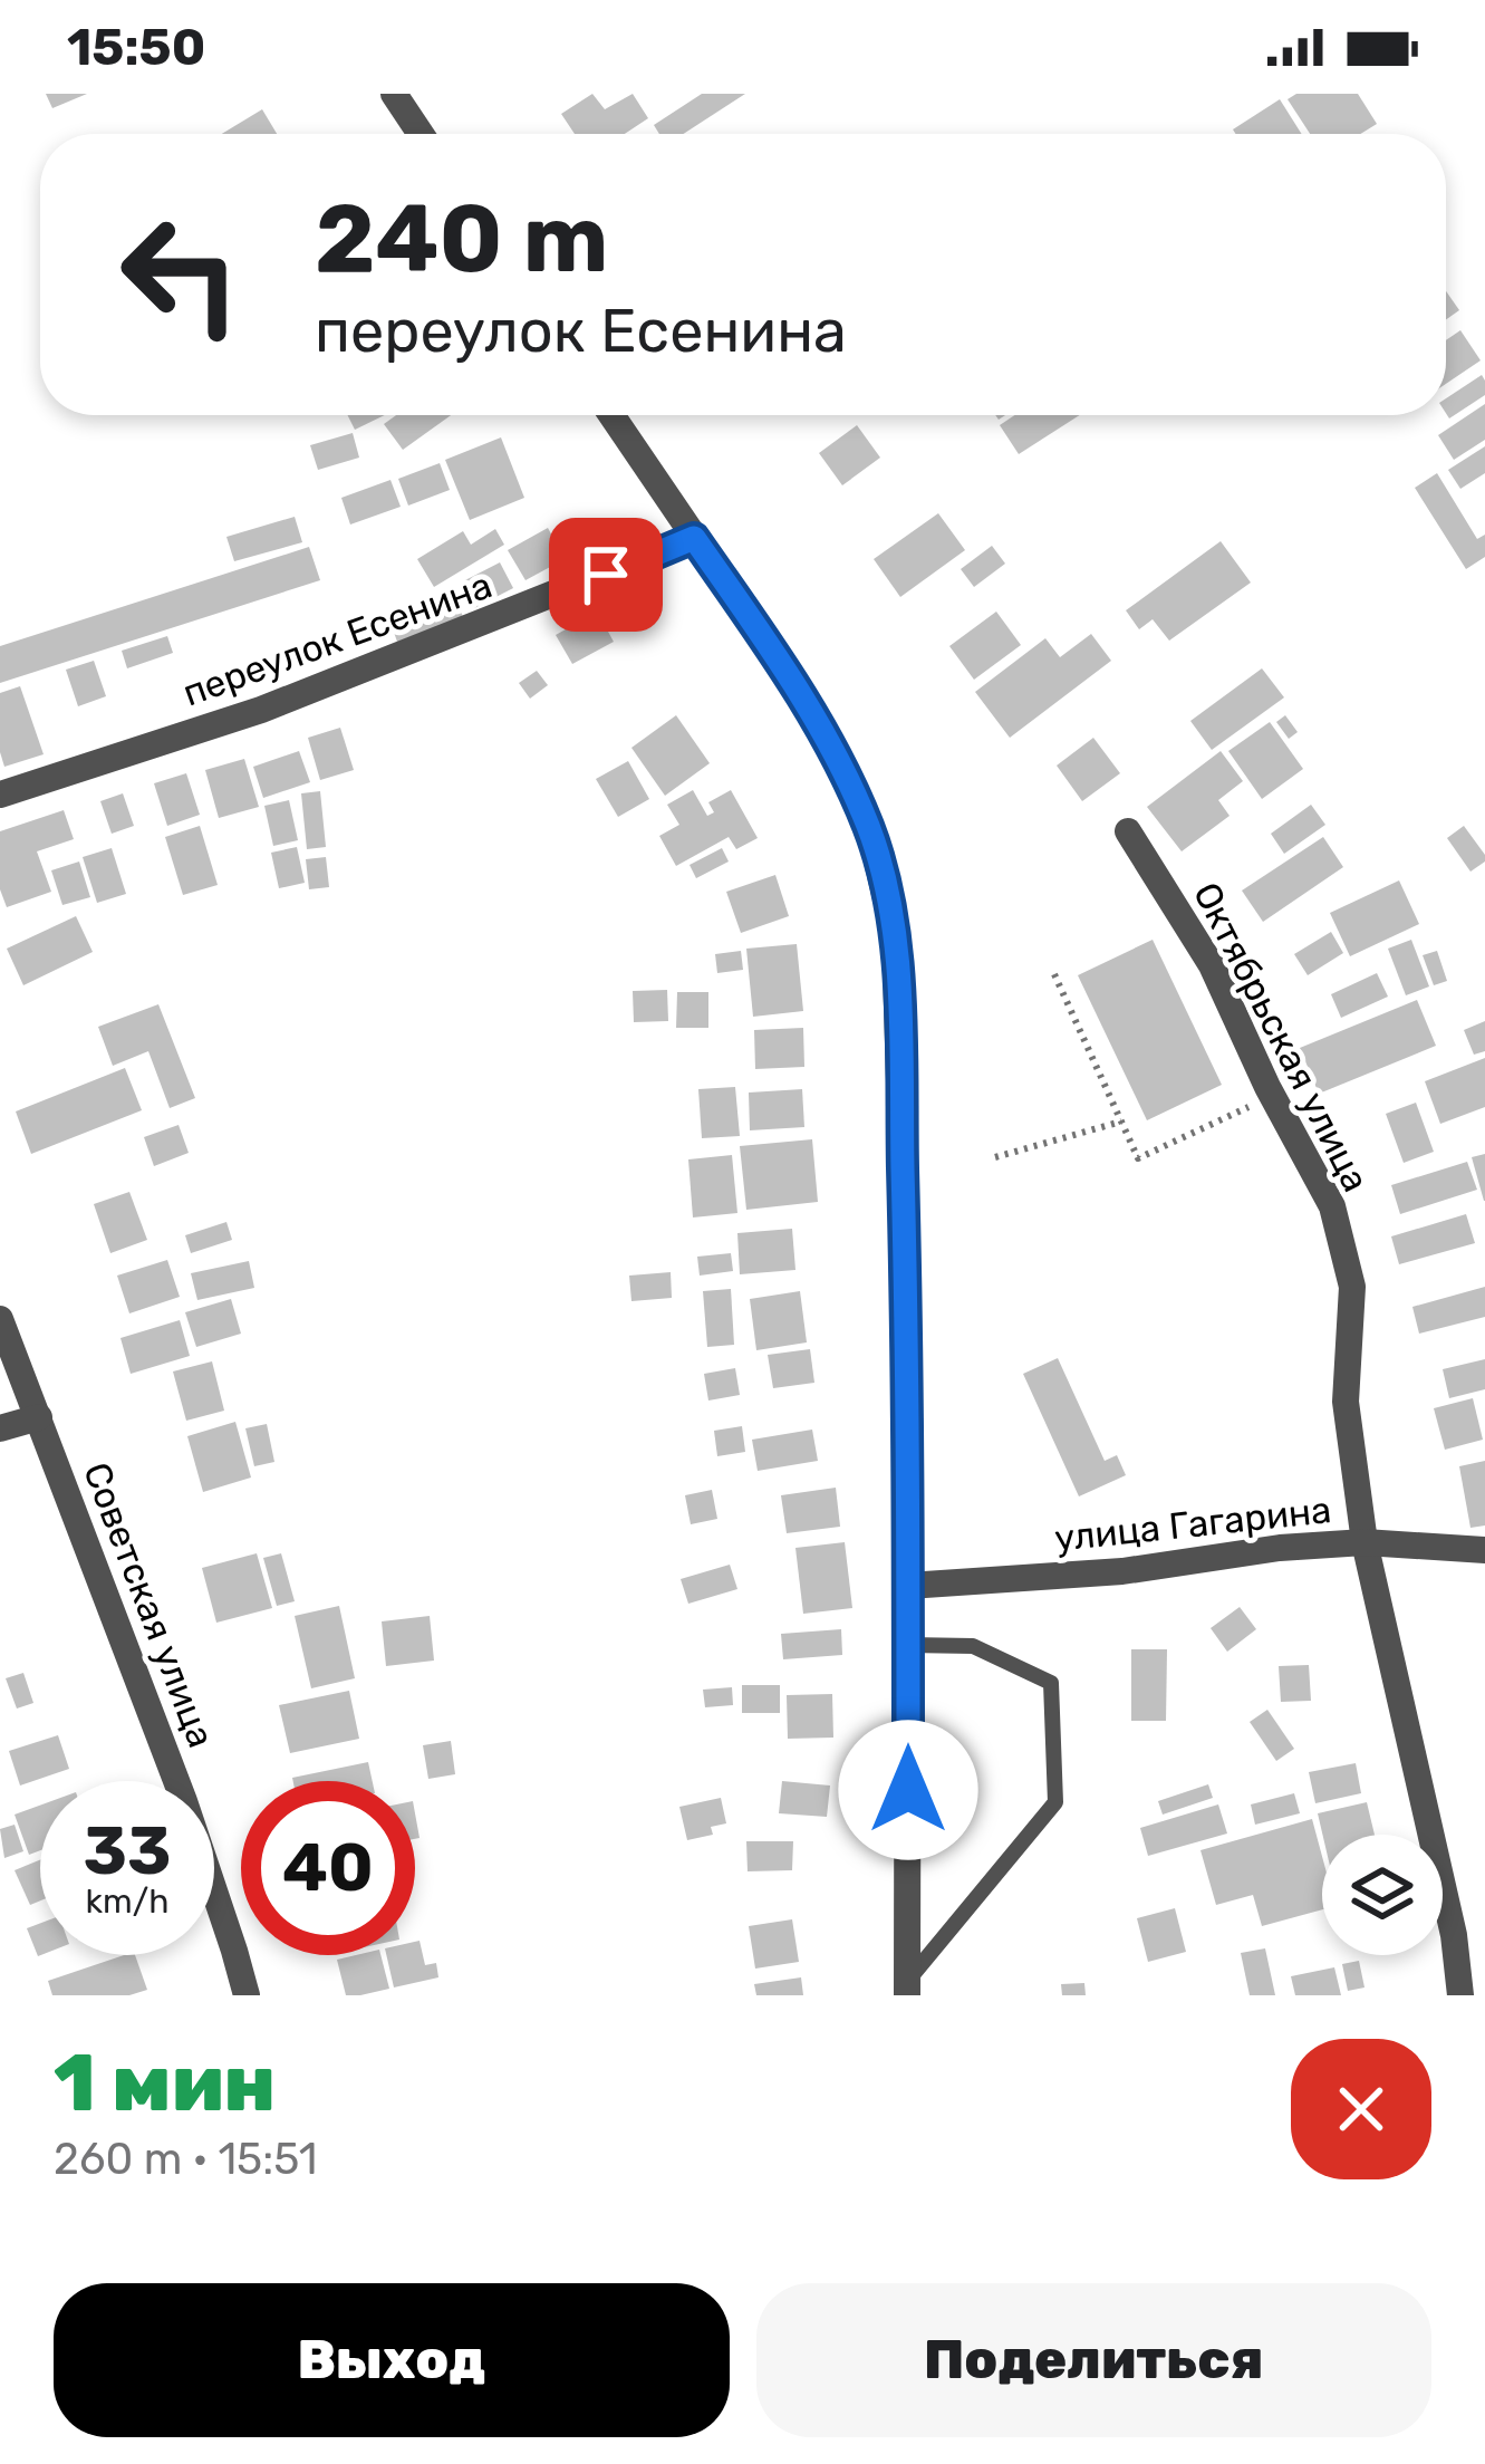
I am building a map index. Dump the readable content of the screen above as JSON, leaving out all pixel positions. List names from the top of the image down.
{
  "streets": {
    "street": [
      "переулок Есенина",
      "Октябрьская улица",
      "улица Гагарина",
      "Советская улица"
    ]
  },
  "crossings": [
    ["Октябрьская улица", "улица Гагарина"]
  ],
  "page": {
    "status": "15:50",
    "turn": ["240 m", "переулок Есенина"],
    "speed": "33 km/h",
    "limit": "40",
    "heading": ["1 мин", "260 m · 15:51"],
    "buttons": ["Выход", "Поделиться"]
  }
}
